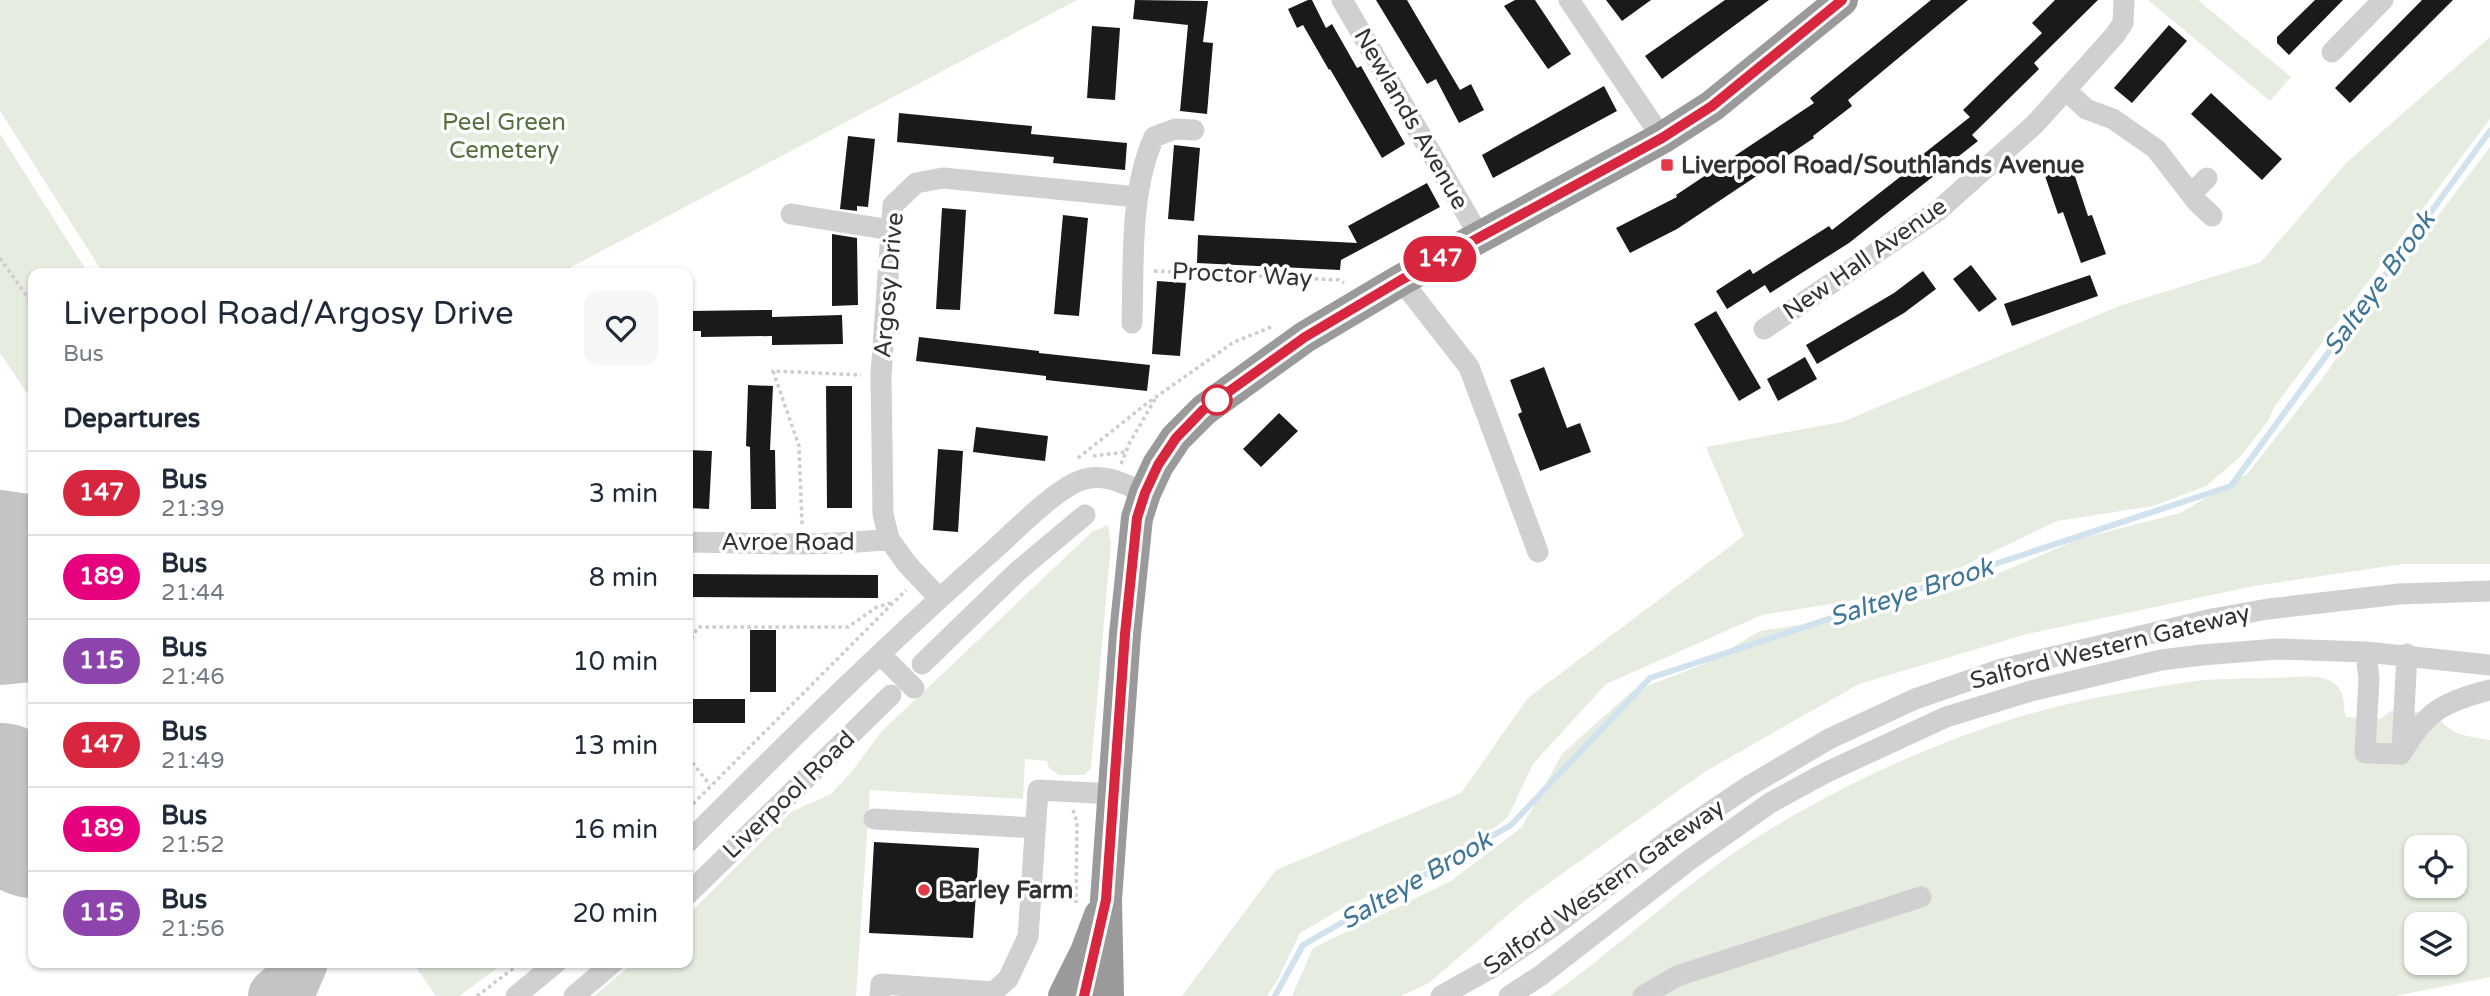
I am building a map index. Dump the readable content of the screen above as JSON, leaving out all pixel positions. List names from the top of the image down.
{
  "streets": {
    "street": [
      "Newlands Avenue",
      "New Hall Avenue",
      "Argosy Drive",
      "Avroe Road",
      "Salford Western Gateway",
      "Liverpool Road"
    ],
    "path": ["Proctor Way"]
  },
  "crossings": [
    ["Argosy Drive", "Avroe Road"],
    ["Argosy Drive", "Liverpool Road"]
  ],
  "water": ["Salteye Brook"],
  "parks": ["Peel Green Cemetery"],
  "places": {
    "transit": ["Liverpool Road/Southlands Avenue"],
    "other": ["Barley Farm"]
  },
  "lines": ["bus line 147"],
  "page": {
    "on_map": "147",
    "heading": [
      ["Liverpool Road/Argosy Drive", "Bus"],
      "Departures"
    ],
    "list": [
      {
        "mark": "147",
        "name": "Bus",
        "note": "21:39",
        "value": "3 min"
      },
      {
        "mark": "189",
        "name": "Bus",
        "note": "21:44",
        "value": "8 min"
      },
      {
        "mark": "115",
        "name": "Bus",
        "note": "21:46",
        "value": "10 min"
      },
      {
        "mark": "147",
        "name": "Bus",
        "note": "21:49",
        "value": "13 min"
      },
      {
        "mark": "189",
        "name": "Bus",
        "note": "21:52",
        "value": "16 min"
      },
      {
        "mark": "115",
        "name": "Bus",
        "note": "21:56",
        "value": "20 min"
      }
    ]
  }
}
